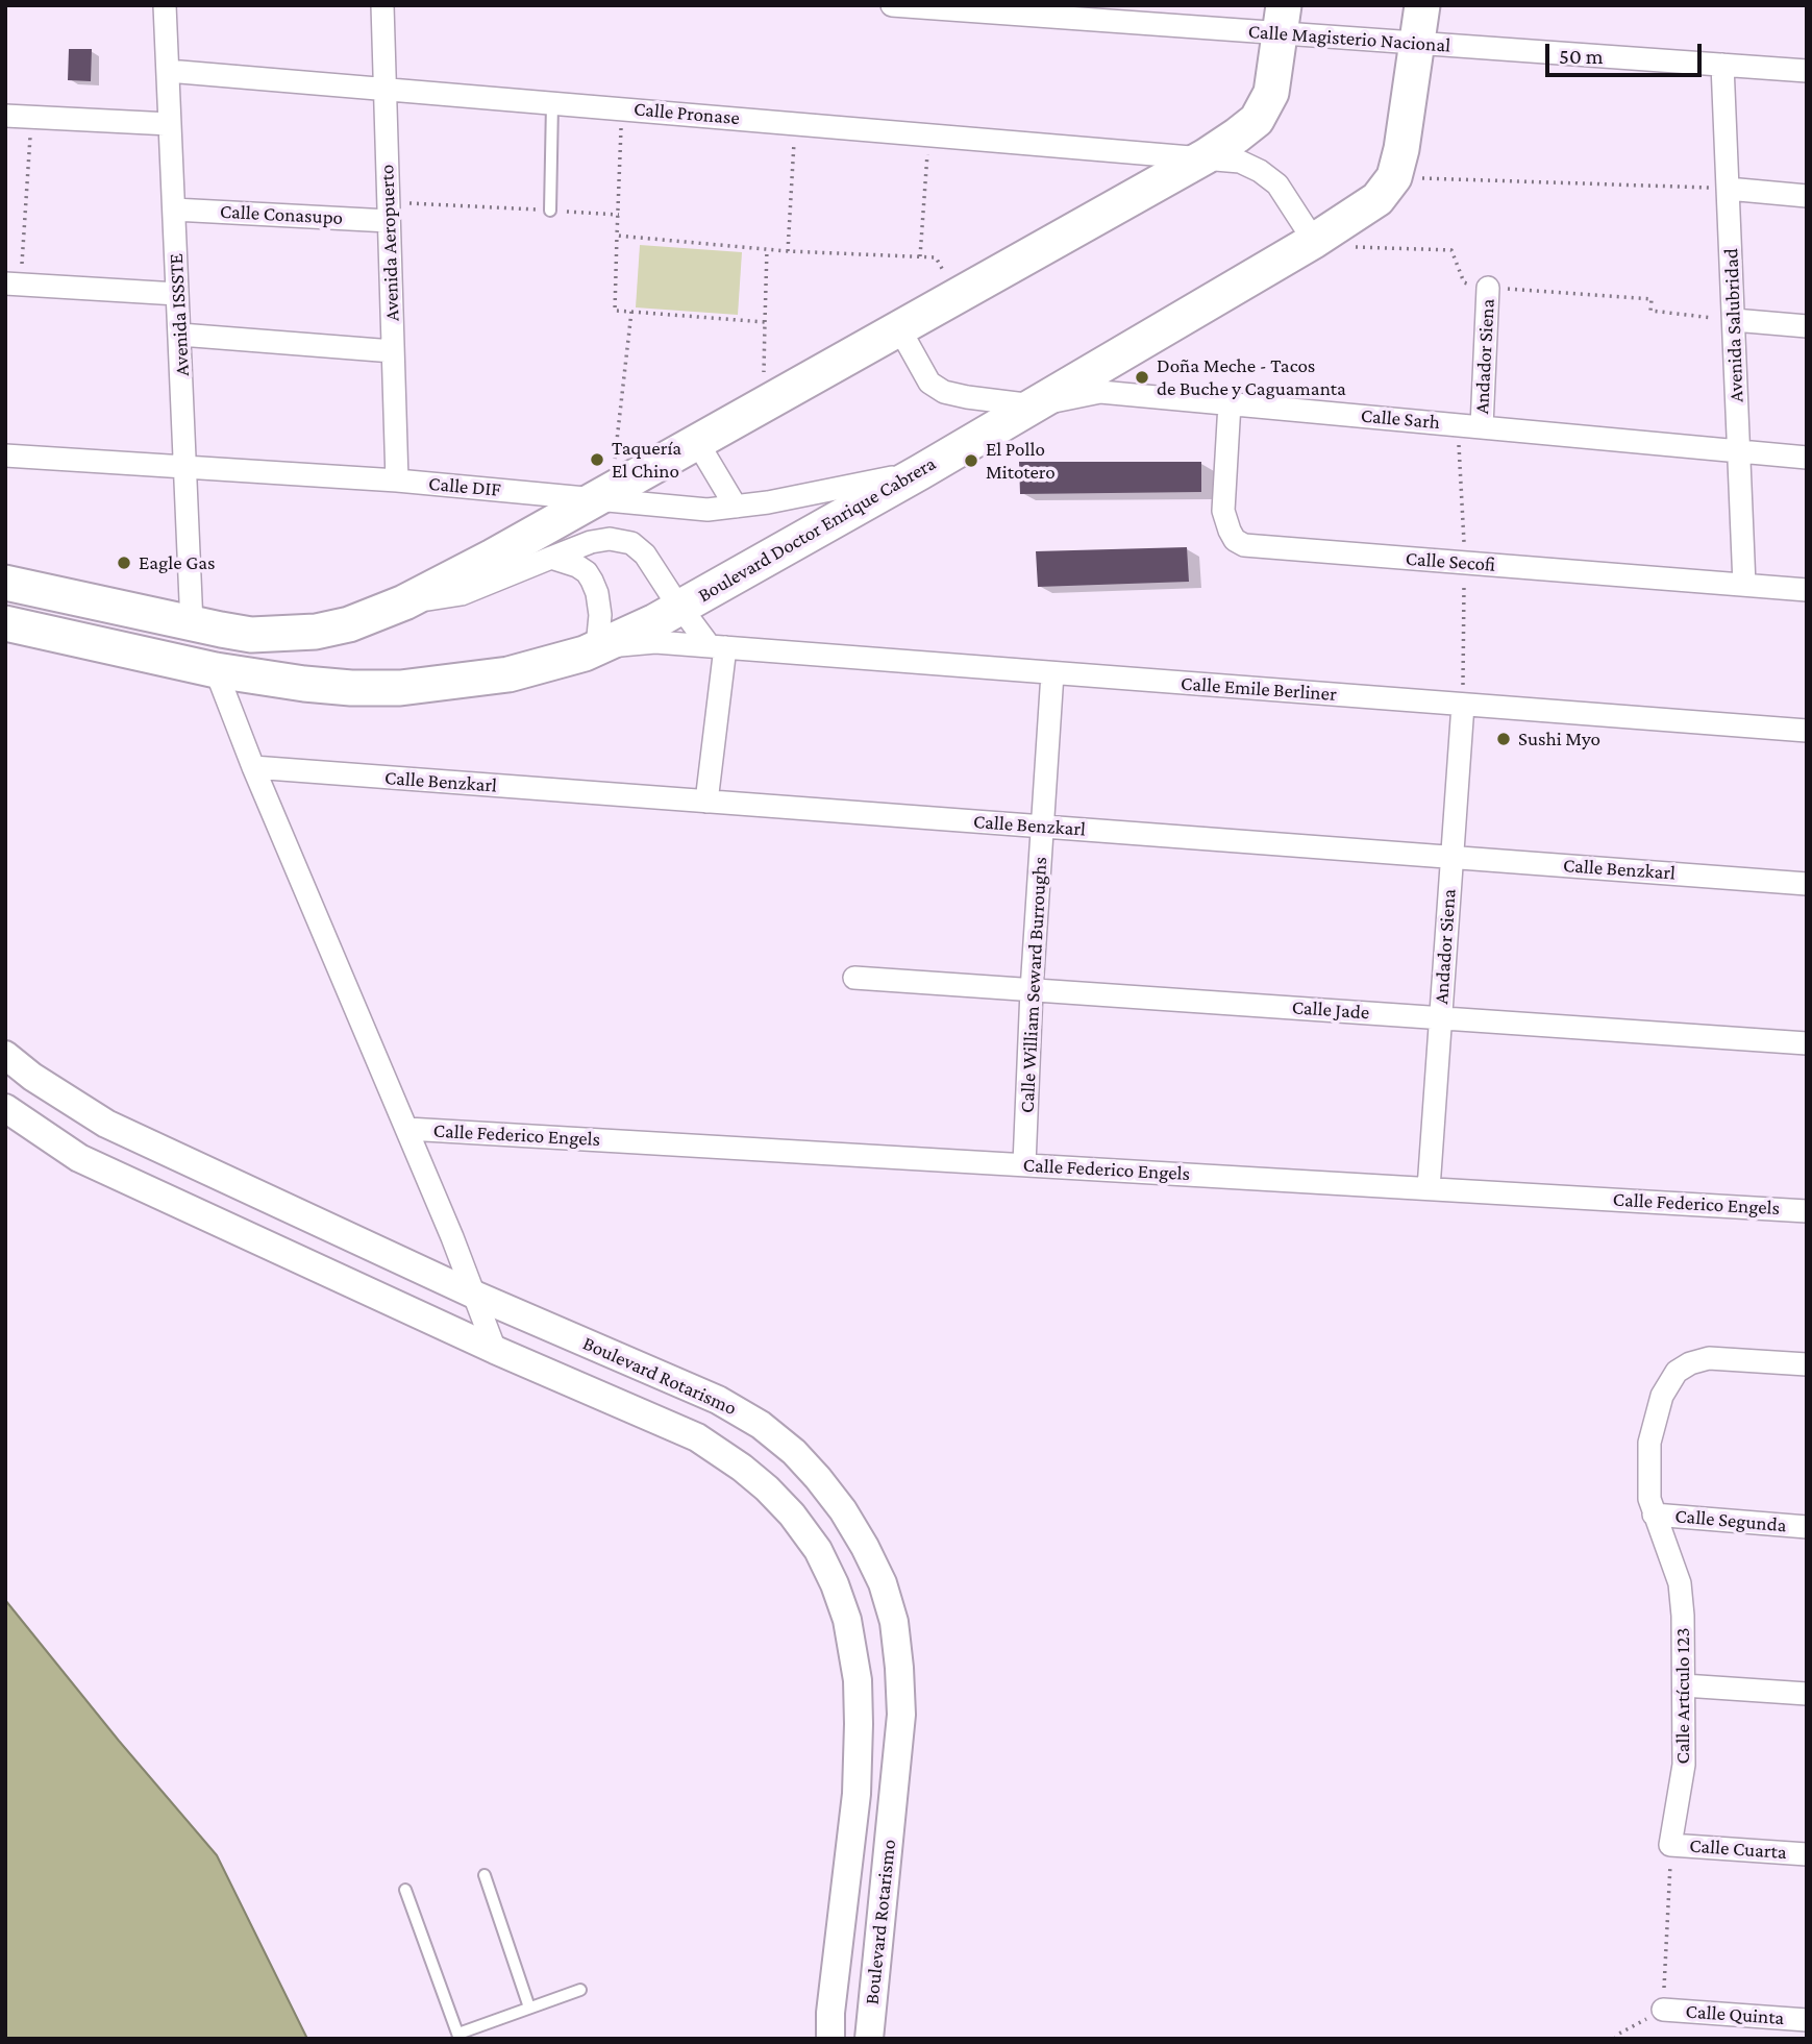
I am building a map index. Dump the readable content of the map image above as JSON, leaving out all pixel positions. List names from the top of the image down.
{
  "streets": {
    "main road": ["Boulevard Doctor Enrique Cabrera"],
    "street": [
      "Calle Magisterio Nacional",
      "Calle Pronase",
      "Calle Conasupo",
      "Avenida Aeropuerto",
      "Avenida ISSSTE",
      "Avenida Salubridad",
      "Andador Siena",
      "Calle Sarh",
      "Calle DIF",
      "Calle Secofi",
      "Calle Emile Berliner",
      "Calle Benzkarl",
      "Calle William Seward Burroughs",
      "Calle Jade",
      "Calle Federico Engels",
      "Boulevard Rotarismo",
      "Calle Segunda",
      "Calle Artículo 123",
      "Calle Cuarta",
      "Calle Quinta"
    ]
  },
  "crossings": [
    ["Calle Magisterio Nacional", "Avenida Salubridad"],
    ["Calle Magisterio Nacional", "Boulevard Doctor Enrique Cabrera"],
    ["Calle Pronase", "Avenida Aeropuerto"],
    ["Calle Pronase", "Avenida ISSSTE"],
    ["Calle Pronase", "Boulevard Doctor Enrique Cabrera"],
    ["Calle Conasupo", "Avenida Aeropuerto"],
    ["Calle Conasupo", "Avenida ISSSTE"],
    ["Avenida Aeropuerto", "Calle DIF"],
    ["Avenida ISSSTE", "Calle DIF"],
    ["Avenida Salubridad", "Calle Sarh"],
    ["Avenida Salubridad", "Calle Secofi"],
    ["Andador Siena", "Calle Sarh"],
    ["Andador Siena", "Calle Emile Berliner"],
    ["Andador Siena", "Calle Benzkarl"],
    ["Andador Siena", "Calle Jade"],
    ["Andador Siena", "Calle Federico Engels"],
    ["Calle Sarh", "Boulevard Doctor Enrique Cabrera"],
    ["Calle Sarh", "Calle Secofi"],
    ["Calle DIF", "Boulevard Doctor Enrique Cabrera"],
    ["Boulevard Doctor Enrique Cabrera", "Calle Emile Berliner"],
    ["Calle Emile Berliner", "Calle William Seward Burroughs"],
    ["Calle Benzkarl", "Calle William Seward Burroughs"],
    ["Calle William Seward Burroughs", "Calle Jade"],
    ["Calle William Seward Burroughs", "Calle Federico Engels"],
    ["Calle Segunda", "Calle Artículo 123"],
    ["Calle Artículo 123", "Calle Cuarta"]
  ],
  "places": [
    "Doña Meche - Tacos de Buche y Caguamanta",
    "Taquería El Chino",
    "El Pollo Mitotero",
    "Eagle Gas",
    "Sushi Myo"
  ],
  "scale_bar": "50 m"
}
